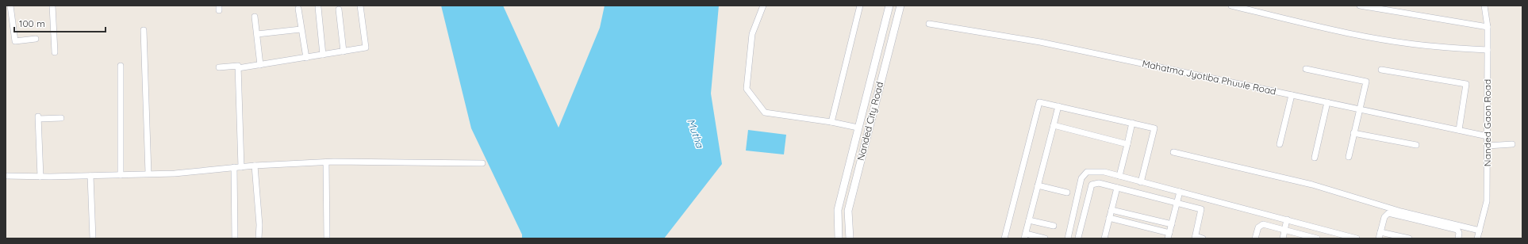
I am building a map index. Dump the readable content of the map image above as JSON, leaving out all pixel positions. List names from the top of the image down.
{
  "streets": {
    "street": ["Mahatma Jyotiba Phuule Road", "Nanded City Road", "Nanded Gaon Road"]
  },
  "crossings": [
    ["Mahatma Jyotiba Phuule Road", "Nanded Gaon Road"]
  ],
  "water": ["Mutha"],
  "scale_bar": "100 m"
}
